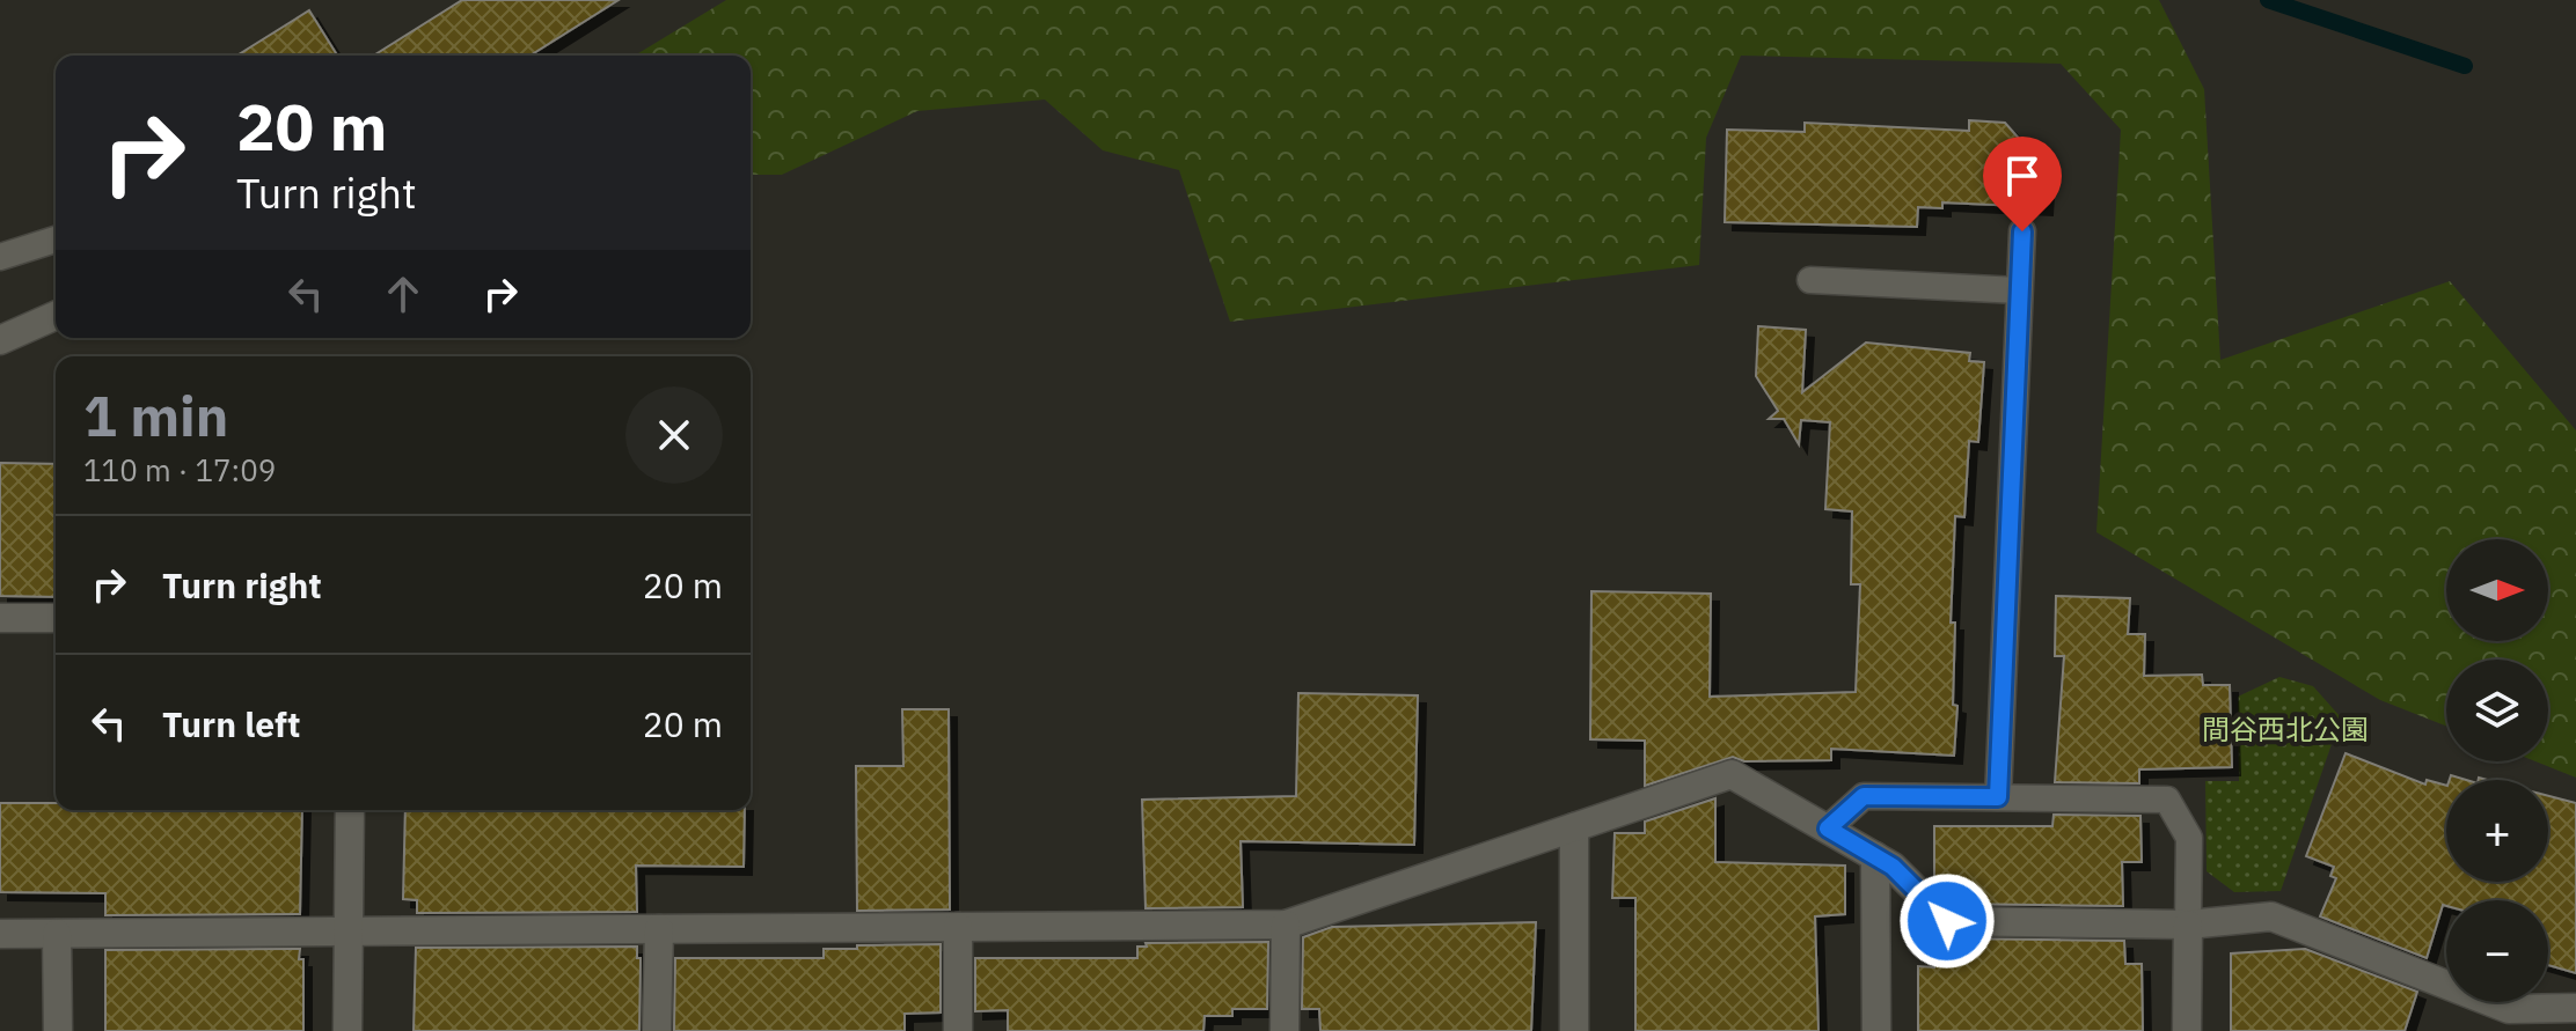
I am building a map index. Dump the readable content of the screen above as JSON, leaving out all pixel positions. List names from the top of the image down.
{
  "parks": ["間谷西北公園"],
  "north": "right",
  "page": {
    "turn": ["20 m", "Turn right"],
    "heading": ["1 min", "110 m · 17:09"],
    "list": [
      {
        "name": "Turn right",
        "value": "20 m"
      },
      {
        "name": "Turn left",
        "value": "20 m"
      }
    ],
    "map_buttons": ["+", "−"]
  }
}
